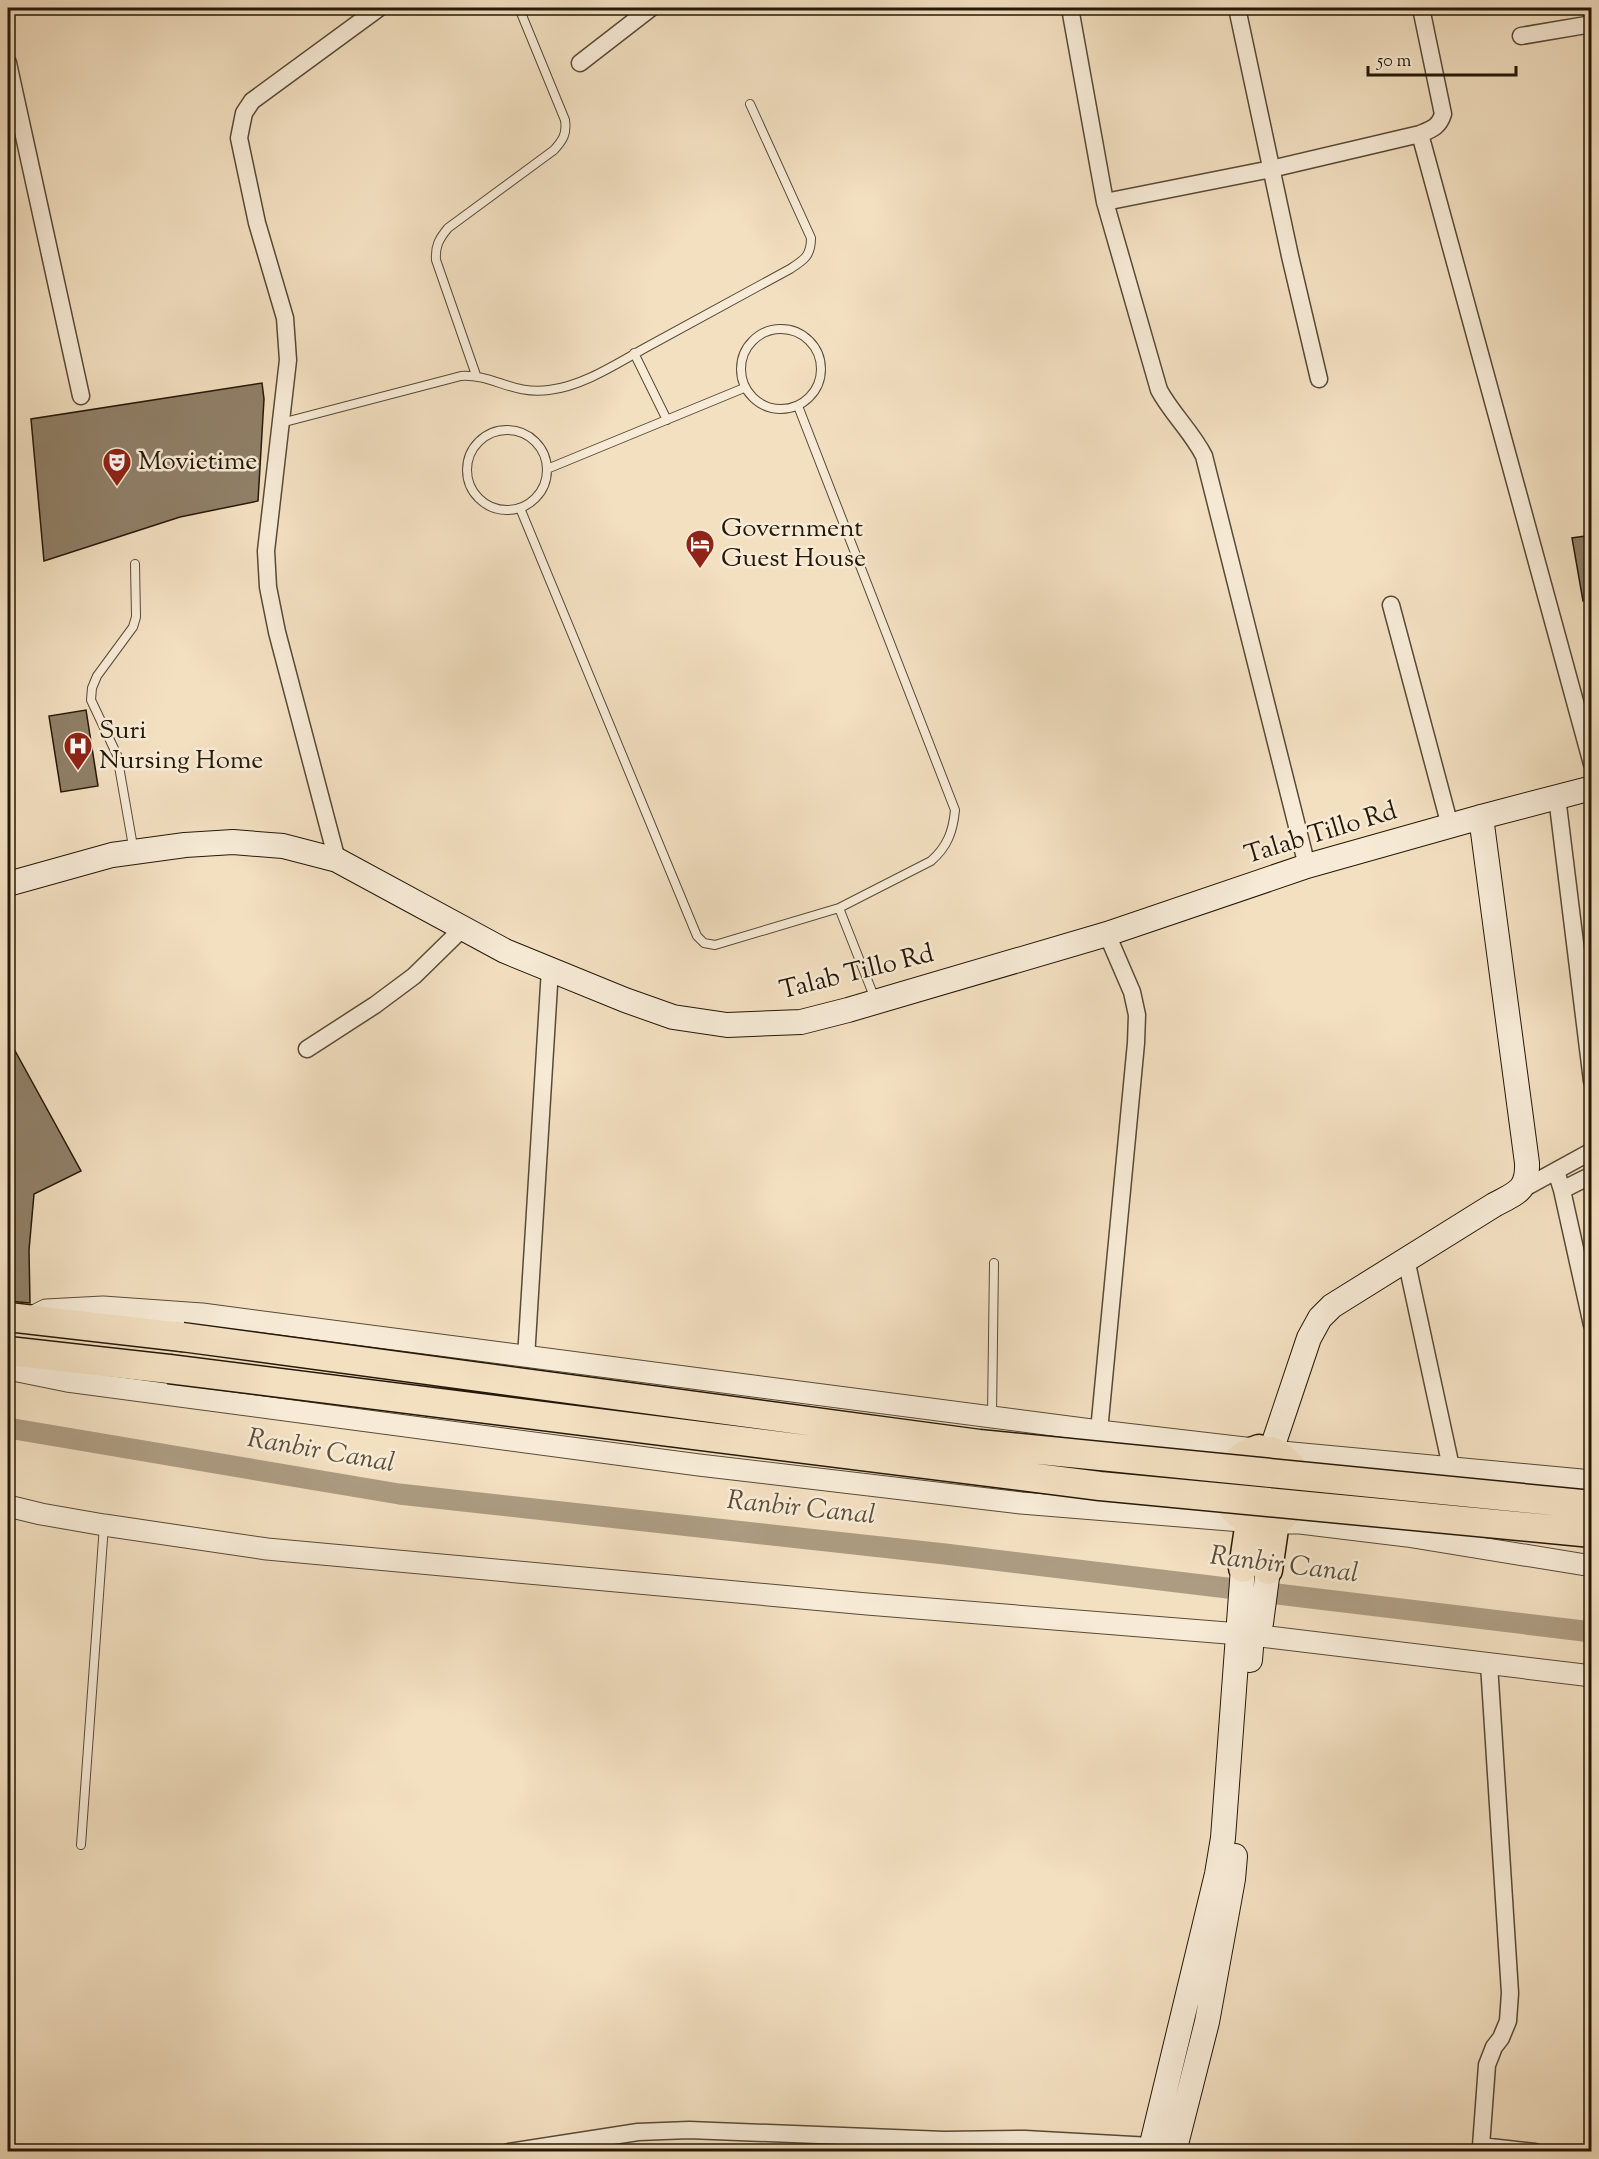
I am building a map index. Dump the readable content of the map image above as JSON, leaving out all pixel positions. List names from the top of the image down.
{
  "streets": {
    "main road": ["Talab Tillo Rd"]
  },
  "water": ["Ranbir Canal"],
  "places": {
    "theatre": ["Movietime"],
    "hotel": ["Government Guest House"],
    "hospital": ["Suri Nursing Home"]
  },
  "scale_bar": "50 m"
}
